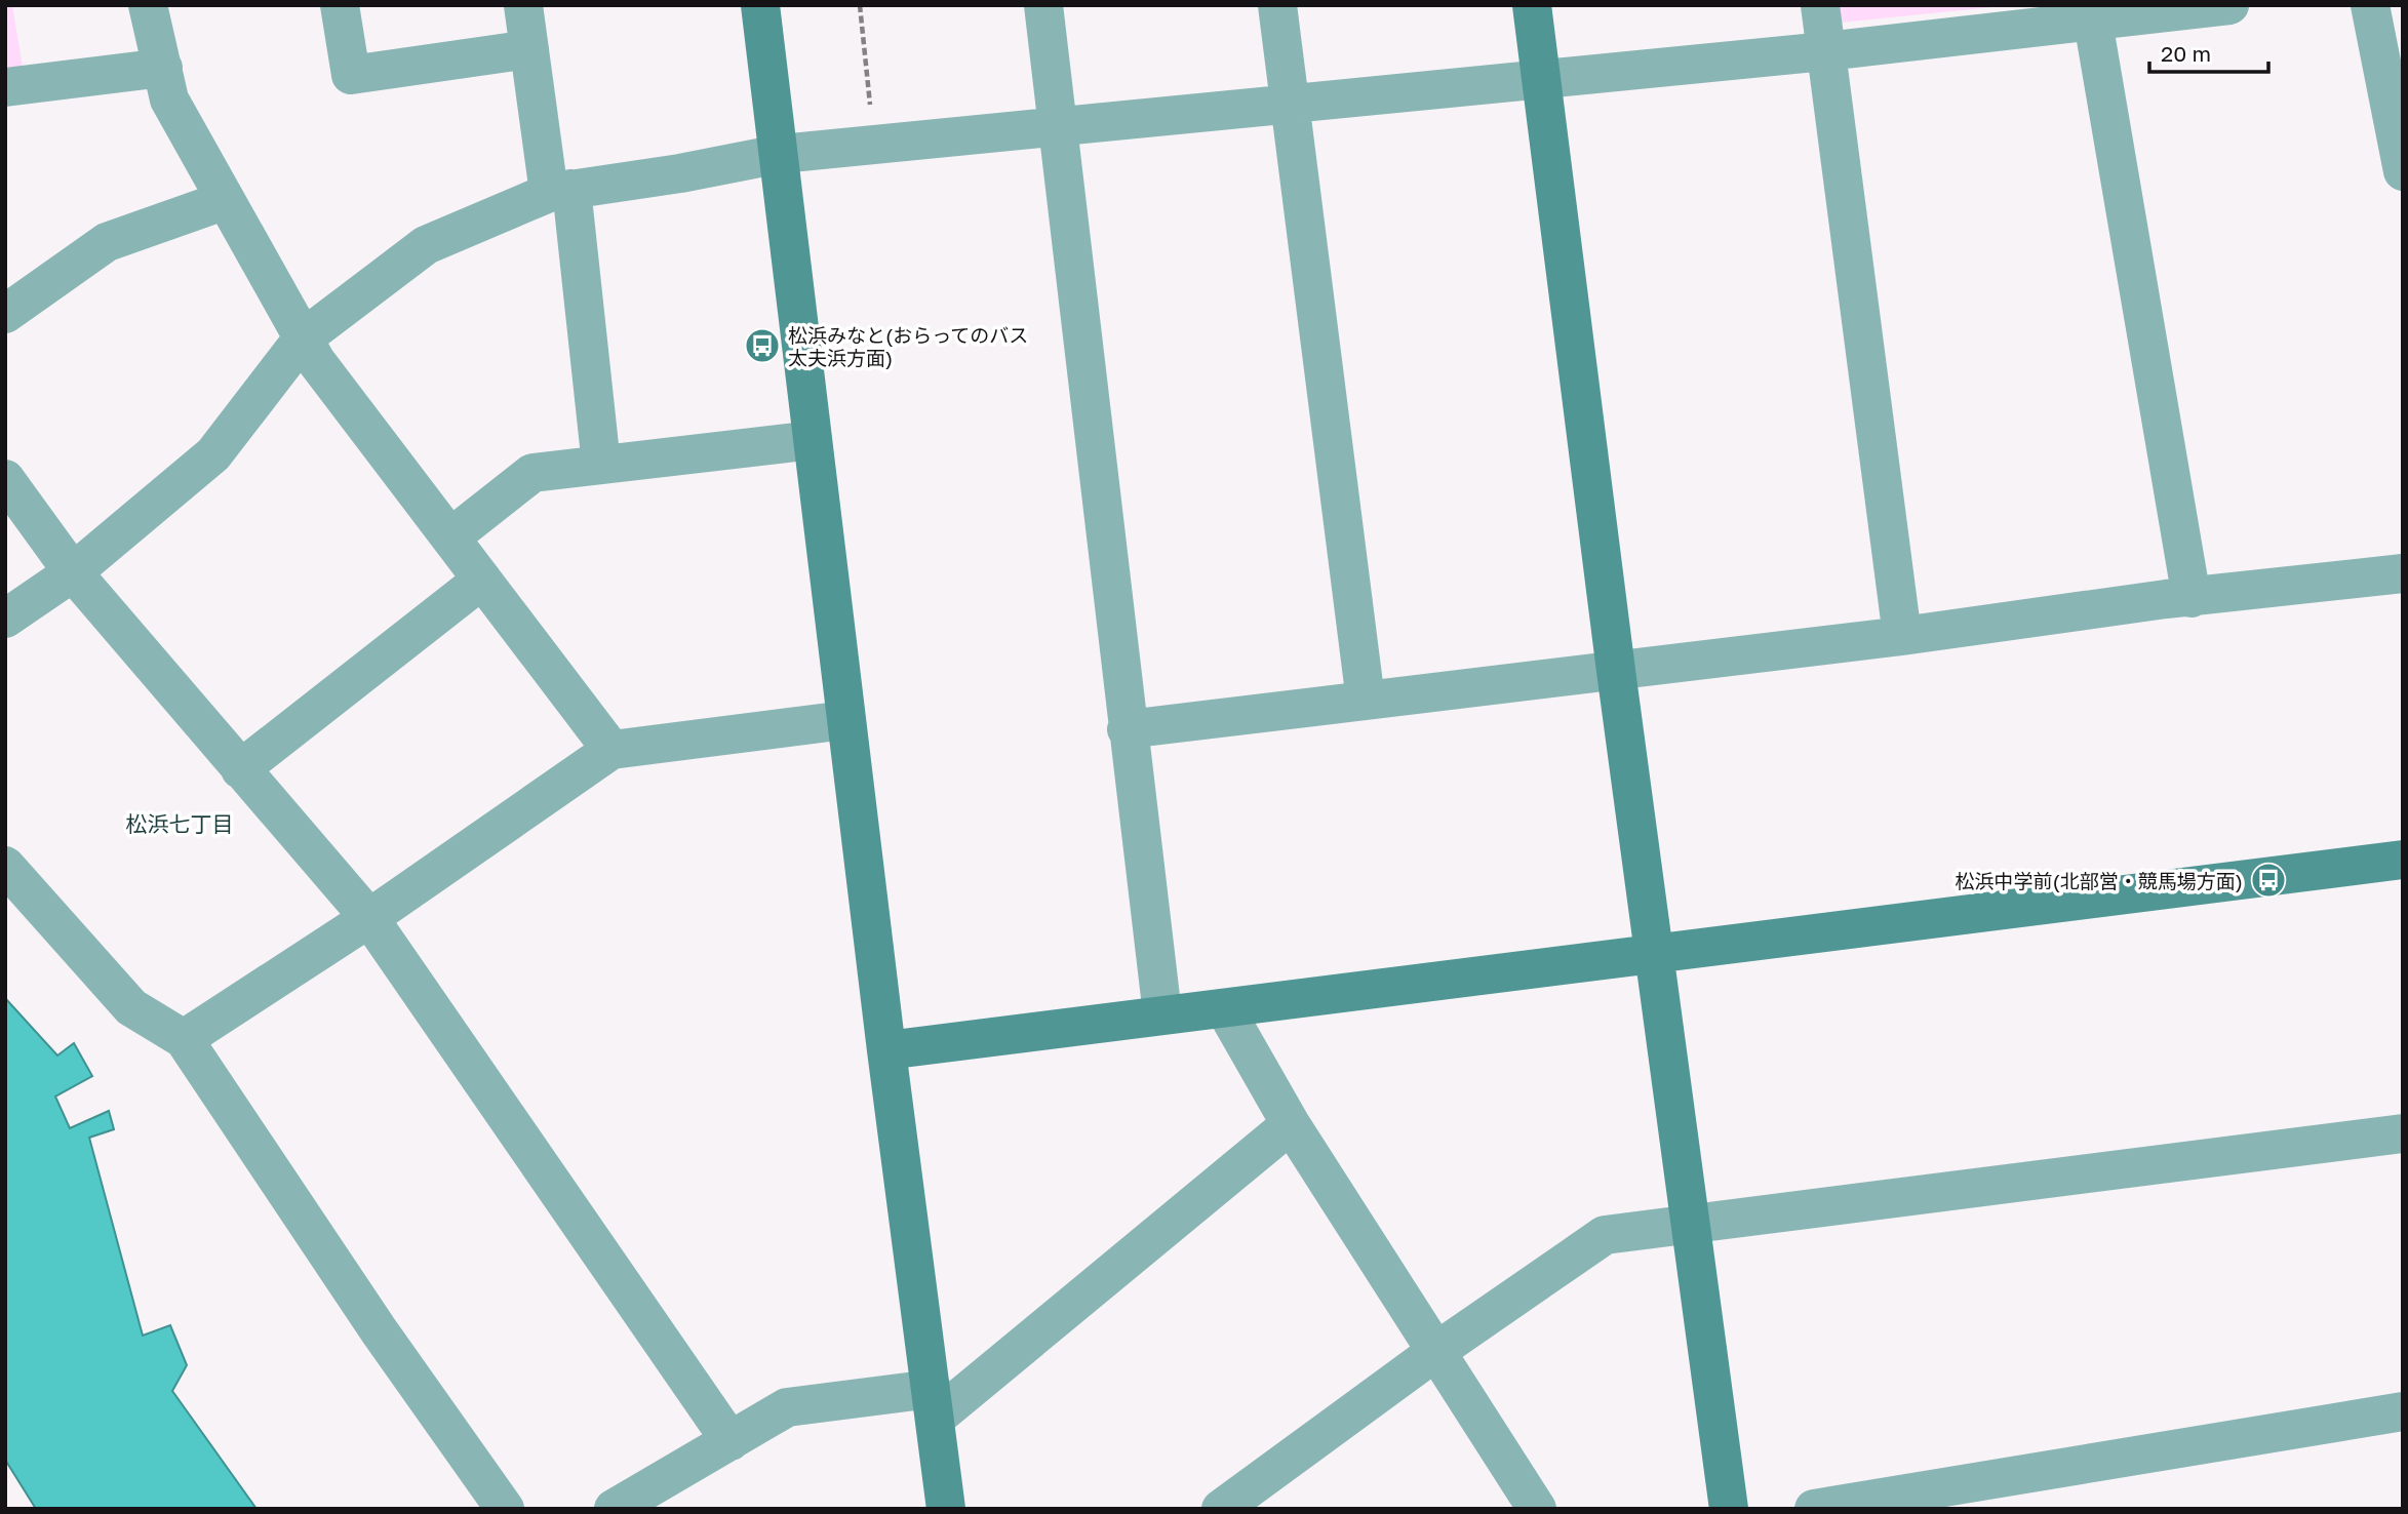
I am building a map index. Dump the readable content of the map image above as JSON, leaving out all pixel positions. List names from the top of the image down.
{
  "districts": ["松浜七丁目"],
  "places": {
    "bus stop": ["松浜みなと(おらってのバス 太夫浜方面)", "松浜中学前(北部営・競馬場方面)"]
  },
  "scale_bar": "20 m"
}
